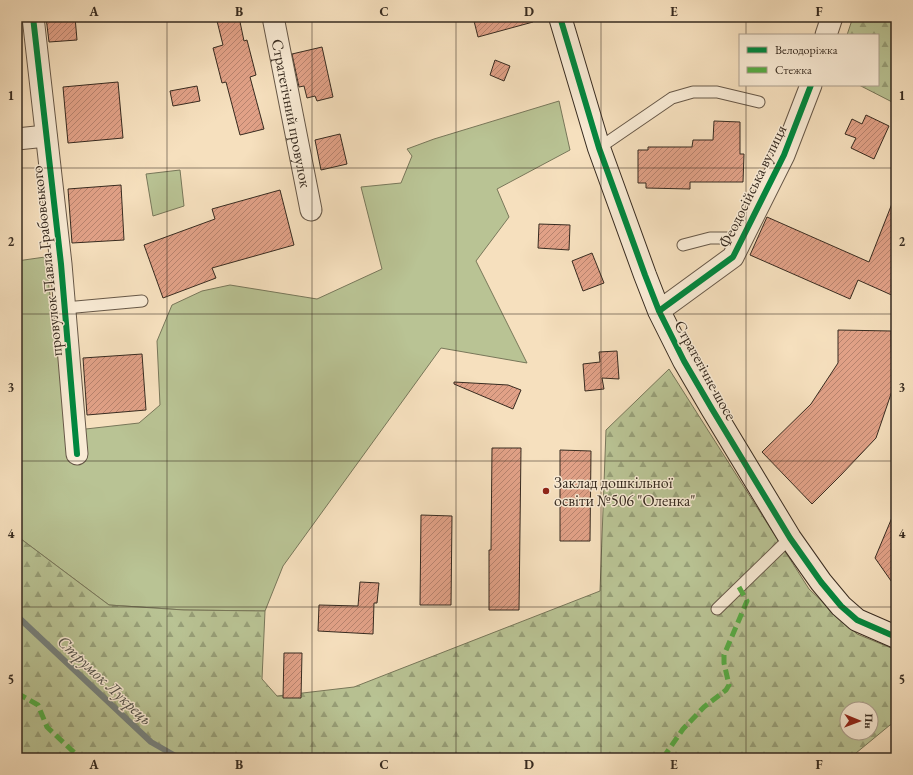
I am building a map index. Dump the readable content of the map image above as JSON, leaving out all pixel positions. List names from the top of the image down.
{
  "streets": {
    "street": [
      "Стратегічний провулок",
      "Феодосійська вулиця",
      "провулок Павла Грабовського",
      "Стратегічне шосе"
    ]
  },
  "crossings": [
    ["Феодосійська вулиця", "Стратегічне шосе"]
  ],
  "water": ["Струмок Лукрець"],
  "places": ["Заклад дошкільної освіти №506 \"Оленка\""],
  "legend": ["Велодоріжка", "Стежка"],
  "north": "right",
  "grid": {
    "columns": [
      "A",
      "B",
      "C",
      "D",
      "E",
      "F"
    ],
    "rows": [
      "1",
      "2",
      "3",
      "4",
      "5"
    ]
  }
}
